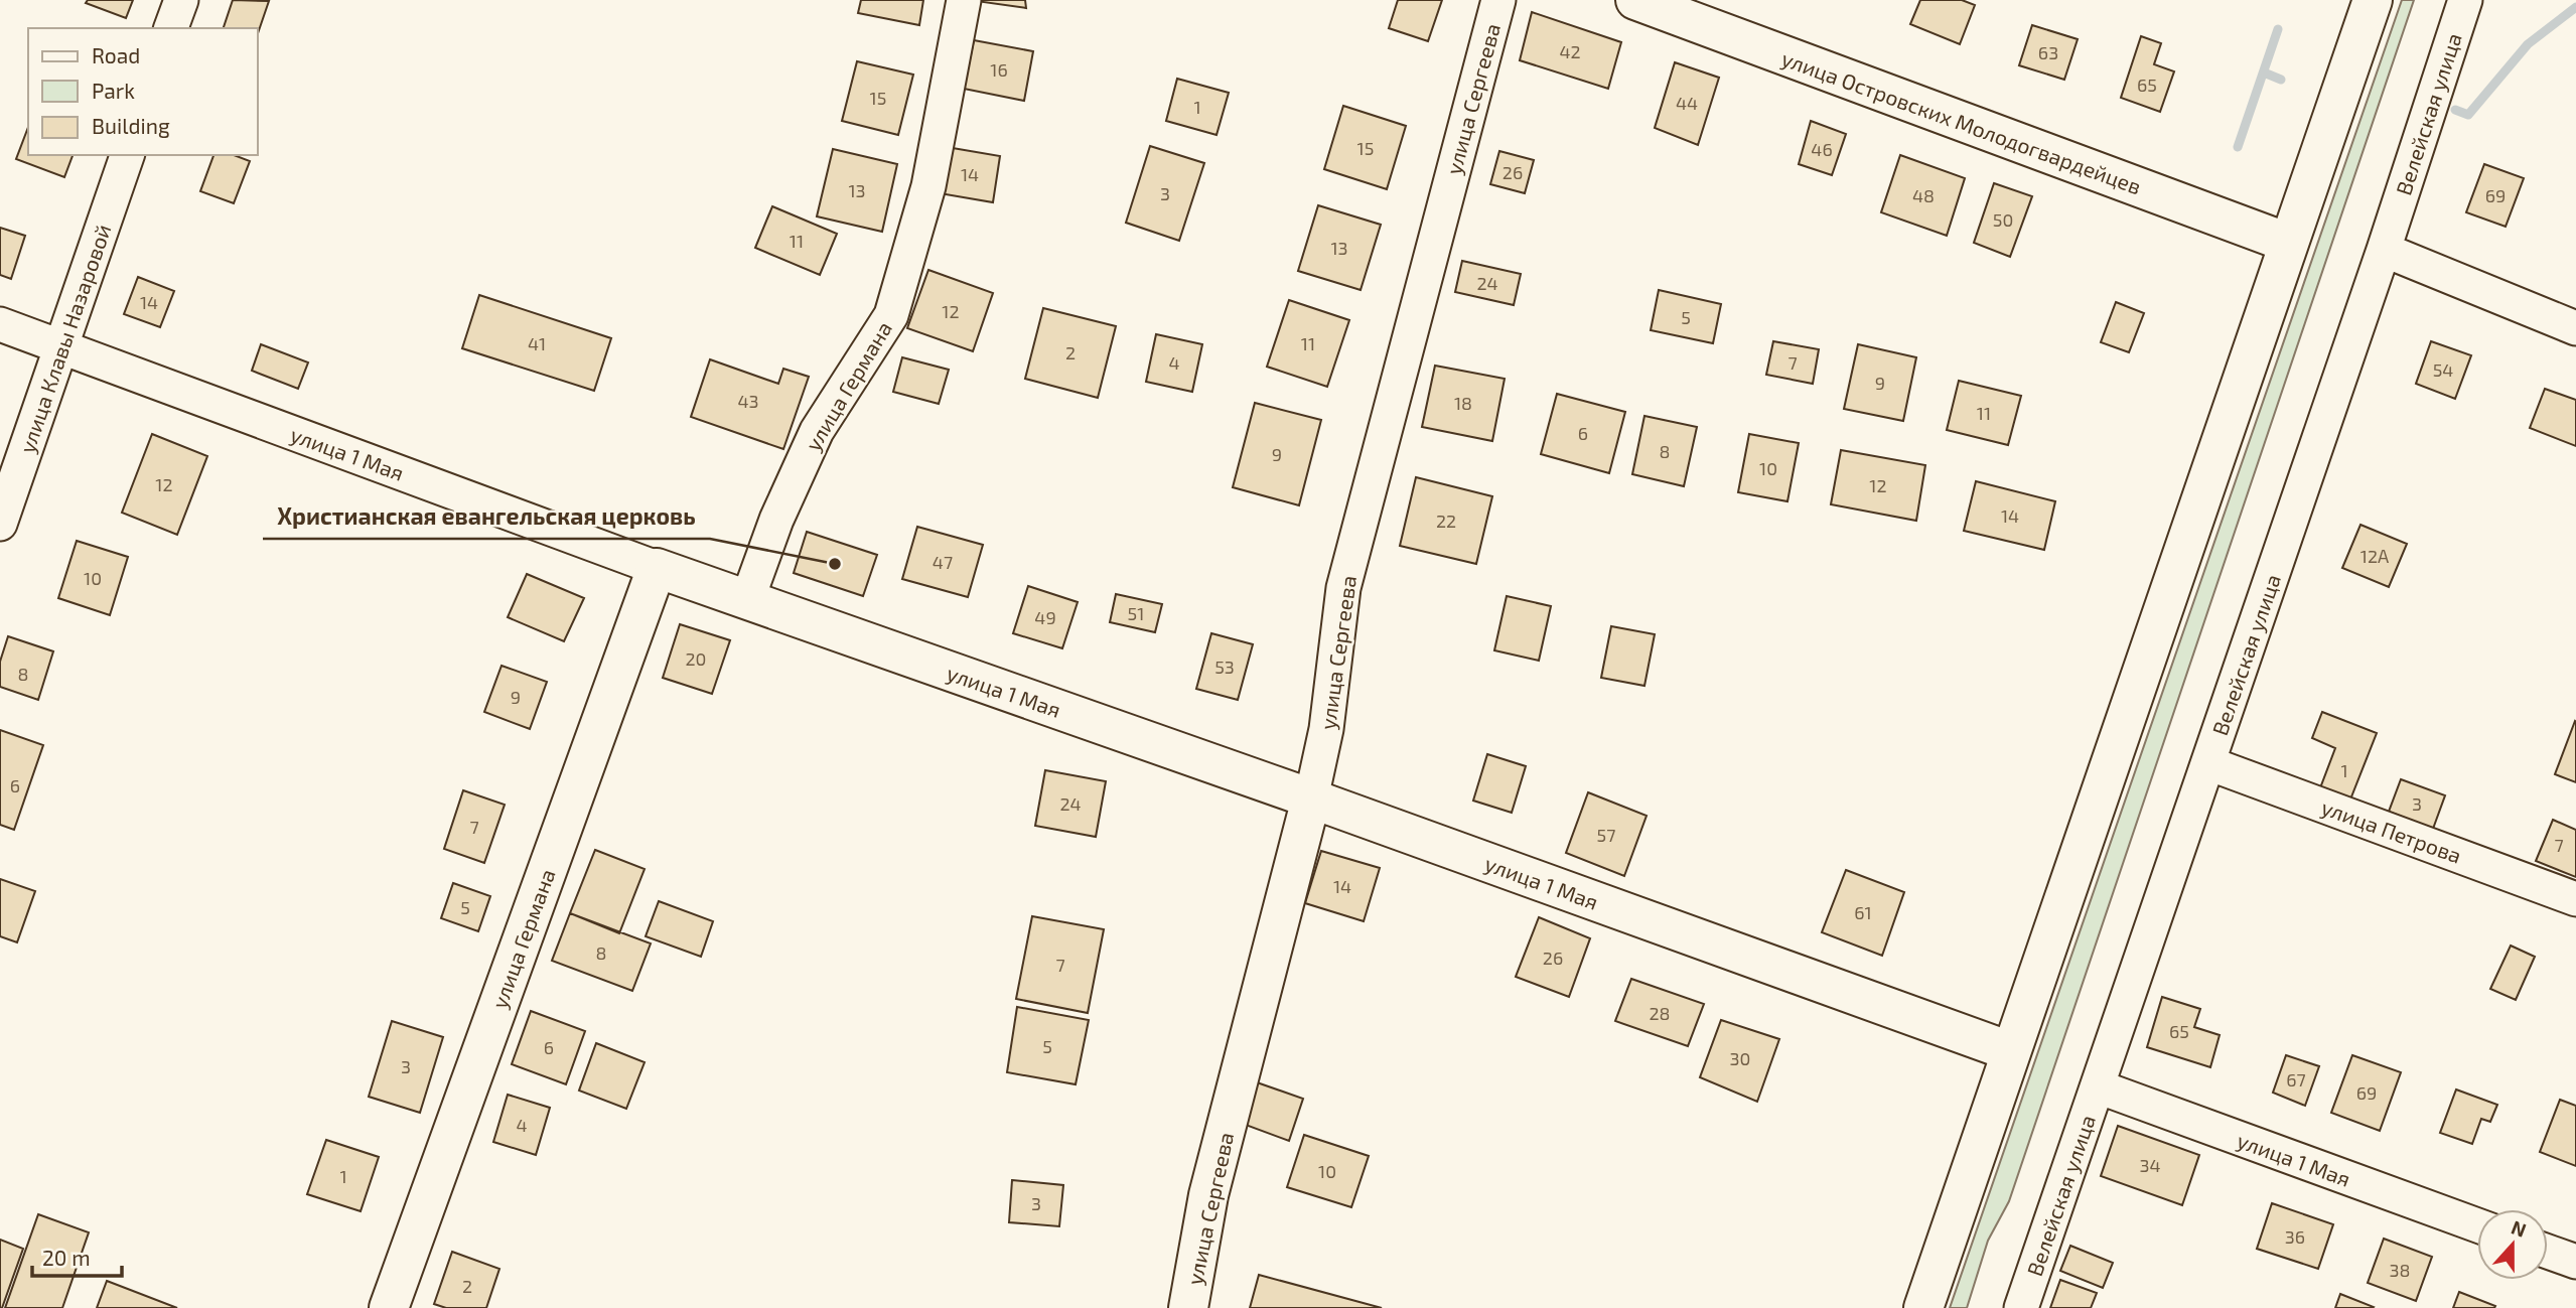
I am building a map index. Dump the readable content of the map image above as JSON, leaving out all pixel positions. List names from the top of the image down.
{
  "streets": {
    "main road": [
      "улица Сергеева",
      "улица Островских Молодогвардейцев",
      "улица Германа",
      "улица 1 Мая"
    ],
    "street": ["Велейская улица", "улица Клавы Назаровой", "улица Петрова"]
  },
  "crossings": [
    ["улица Сергеева", "улица 1 Мая"],
    ["Велейская улица", "улица 1 Мая"],
    ["Велейская улица", "улица Петрова"],
    ["улица Клавы Назаровой", "улица 1 Мая"],
    ["улица Германа", "улица 1 Мая"]
  ],
  "places": ["Христианская евангельская церковь"],
  "house_numbers": [
    "42",
    "63",
    "16",
    "65",
    "15",
    "44",
    "1",
    "15",
    "46",
    "26",
    "14",
    "13",
    "3",
    "48",
    "69",
    "50",
    "11",
    "13",
    "24",
    "14",
    "12",
    "5",
    "41",
    "11",
    "2",
    "4",
    "7",
    "54",
    "9",
    "43",
    "18",
    "11",
    "6",
    "8",
    "9",
    "10",
    "12",
    "12",
    "14",
    "22",
    "12А",
    "47",
    "10",
    "51",
    "49",
    "20",
    "53",
    "8",
    "9",
    "1",
    "6",
    "24",
    "3",
    "7",
    "57",
    "7",
    "14",
    "5",
    "61",
    "8",
    "26",
    "7",
    "28",
    "65",
    "5",
    "6",
    "30",
    "3",
    "67",
    "69",
    "4",
    "34",
    "10",
    "1",
    "3",
    "36",
    "38",
    "2"
  ],
  "legend": ["Road", "Park", "Building"],
  "scale_bar": "20 m",
  "north": "top"
}
